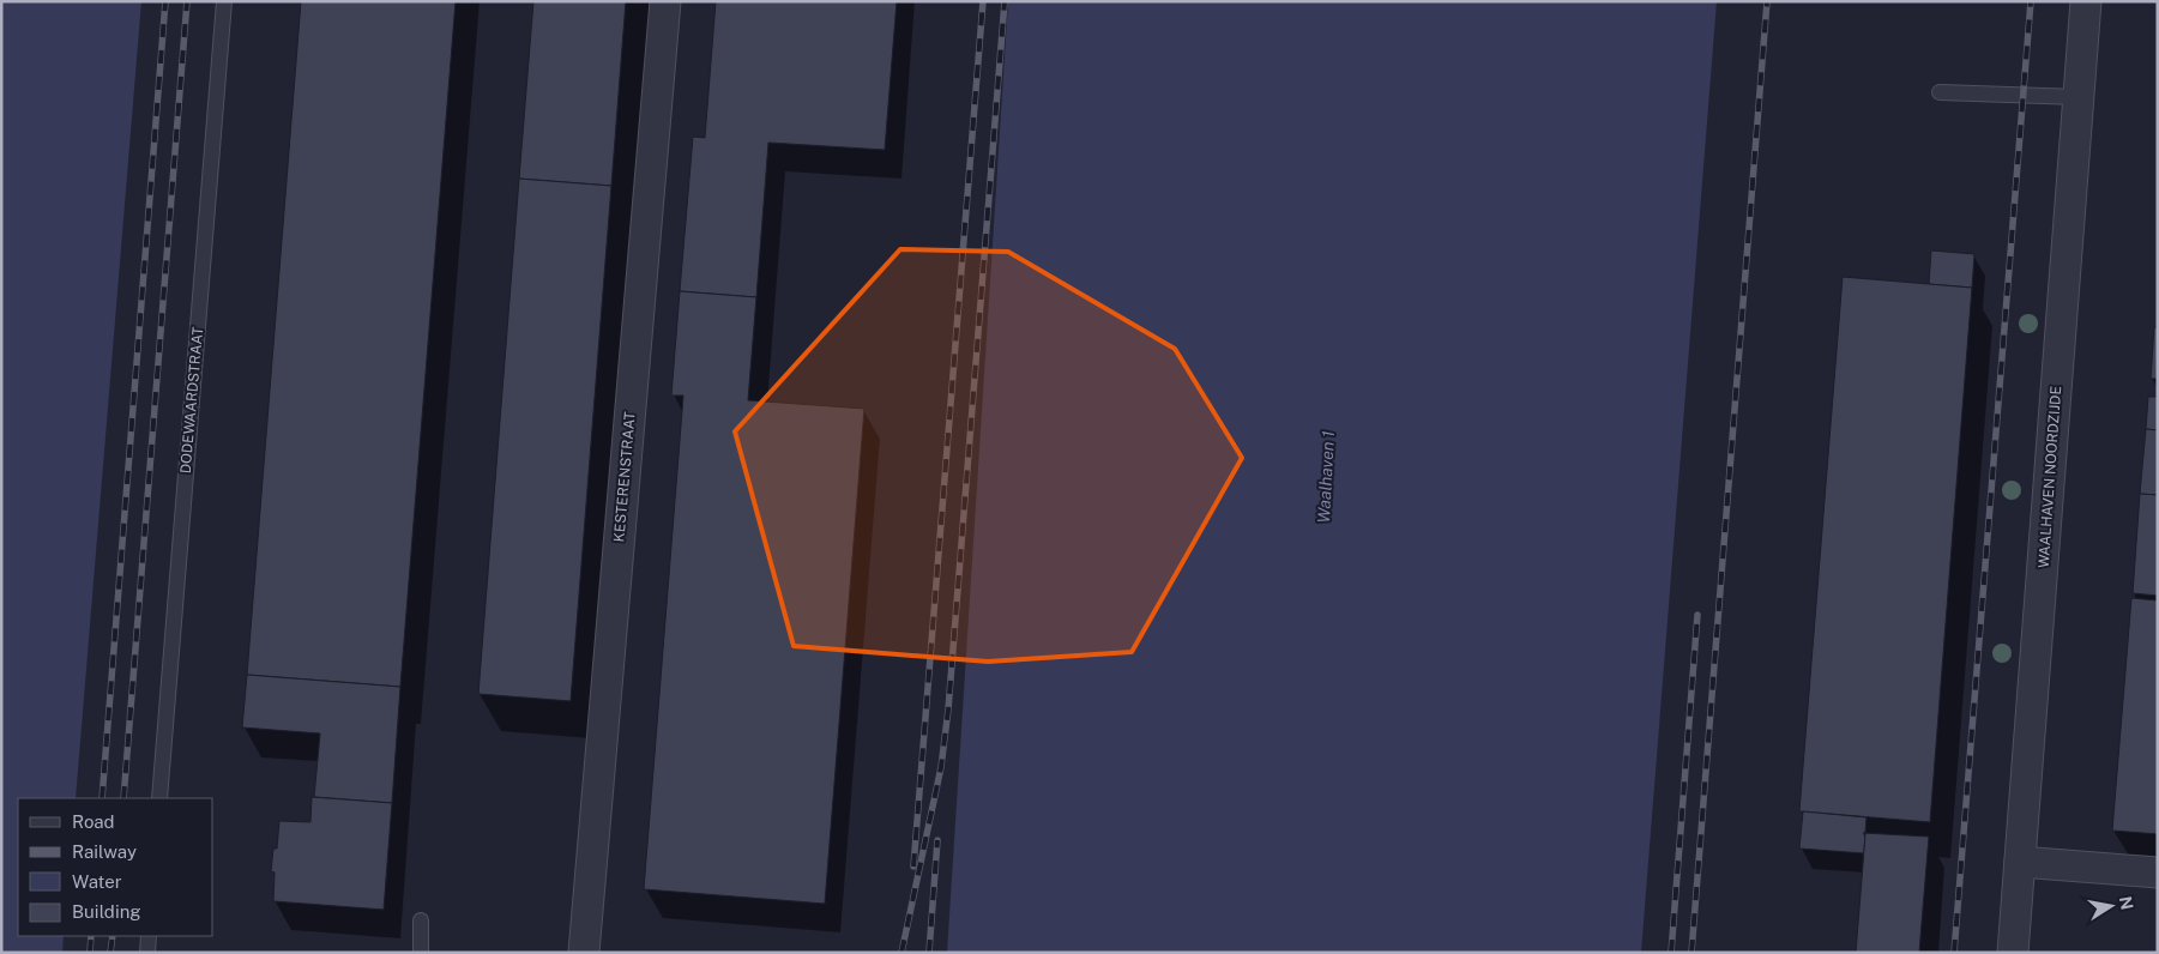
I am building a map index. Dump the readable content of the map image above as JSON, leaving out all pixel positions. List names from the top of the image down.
{
  "streets": {
    "street": ["KESTERENSTRAAT", "WAALHAVEN NOORDZIJDE"],
    "lane": ["DODEWAARDSTRAAT"]
  },
  "water": ["Waalhaven 1"],
  "legend": [
    "Road",
    "Railway",
    "Water",
    "Building"
  ],
  "north": "right"
}
